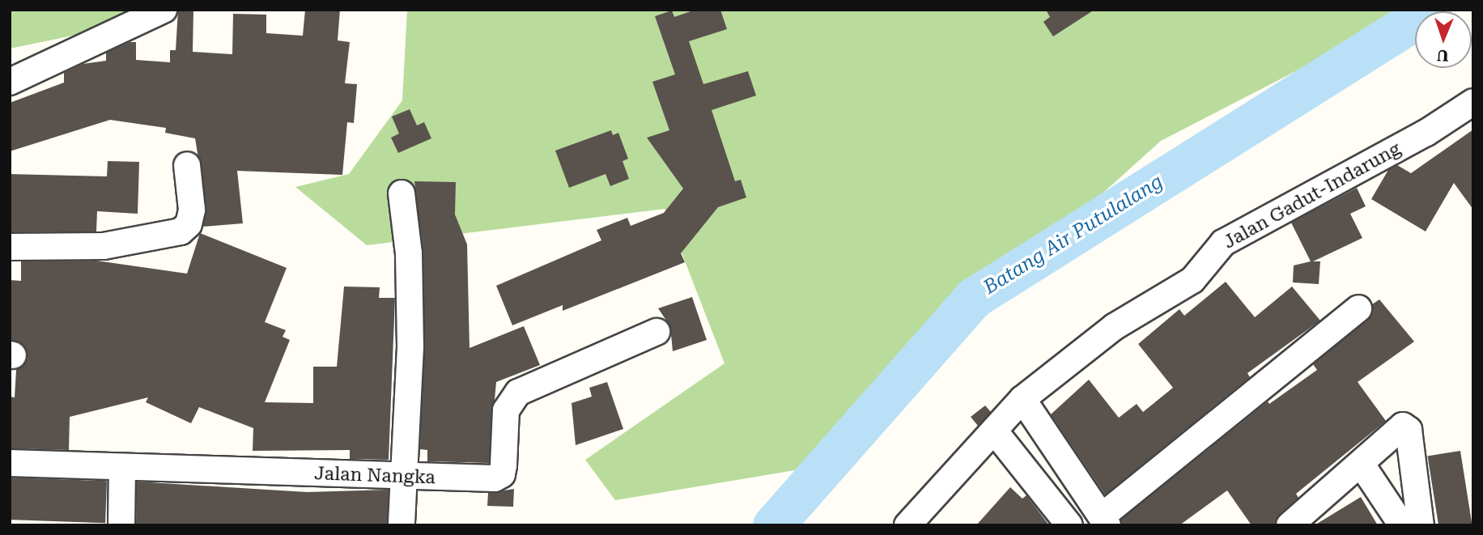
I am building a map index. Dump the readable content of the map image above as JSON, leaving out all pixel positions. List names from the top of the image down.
{
  "streets": {
    "street": ["Jalan Gadut-Indarung", "Jalan Nangka"]
  },
  "water": ["Batang Air Putulalang"],
  "north": "bottom"
}
